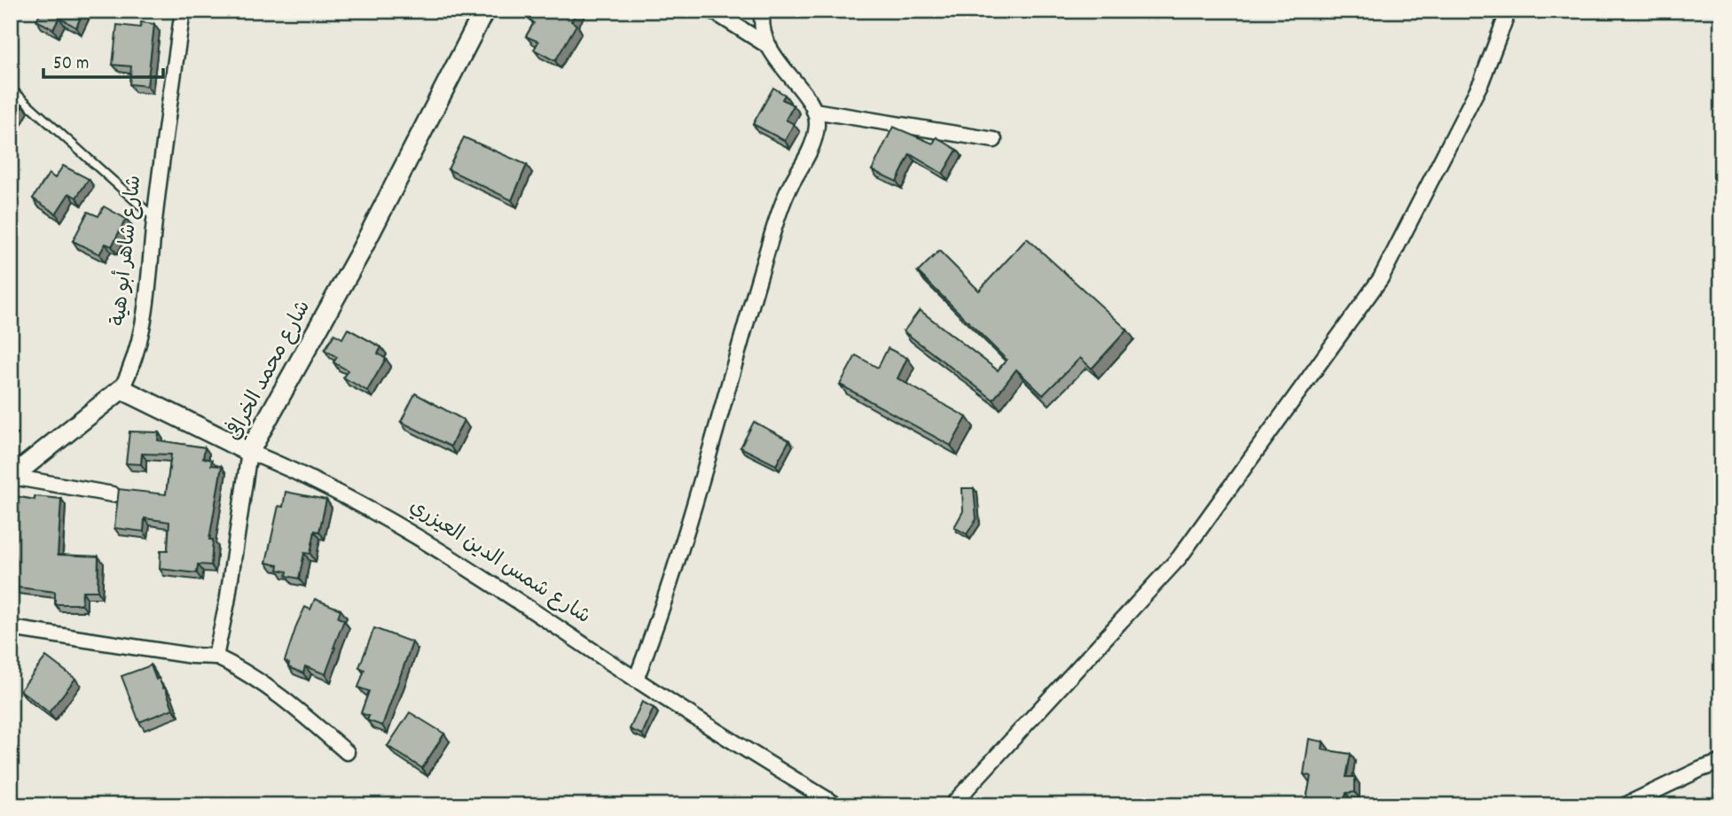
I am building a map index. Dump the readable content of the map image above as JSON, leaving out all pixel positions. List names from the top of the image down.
{
  "streets": {
    "street": ["شارع شاهر أبو هية", "شارع محمد الخرافي", "شارع شمس الدين العيزري"]
  },
  "crossings": [
    ["شارع شاهر أبو هية", "شارع شمس الدين العيزري"],
    ["شارع محمد الخرافي", "شارع شمس الدين العيزري"]
  ],
  "scale_bar": "50 m"
}
